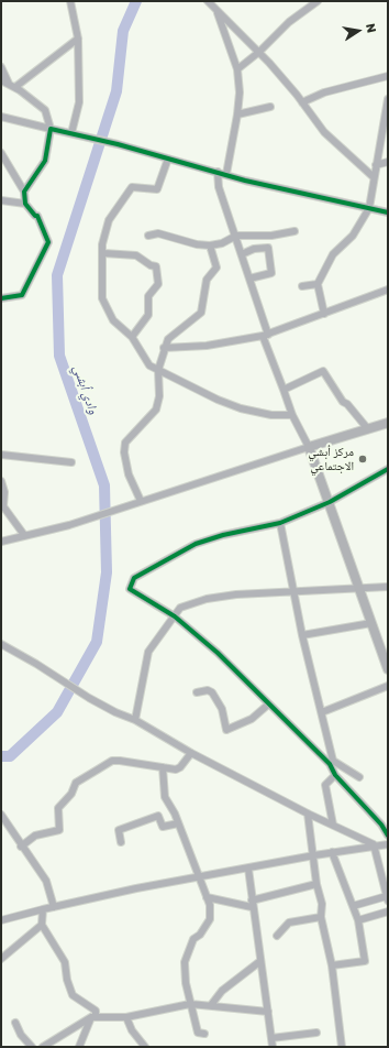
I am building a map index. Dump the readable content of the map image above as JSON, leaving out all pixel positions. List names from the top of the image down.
{
  "water": ["وادي أبشي"],
  "places": ["مركز أبشي الاجتماعي"],
  "north": "right"
}
